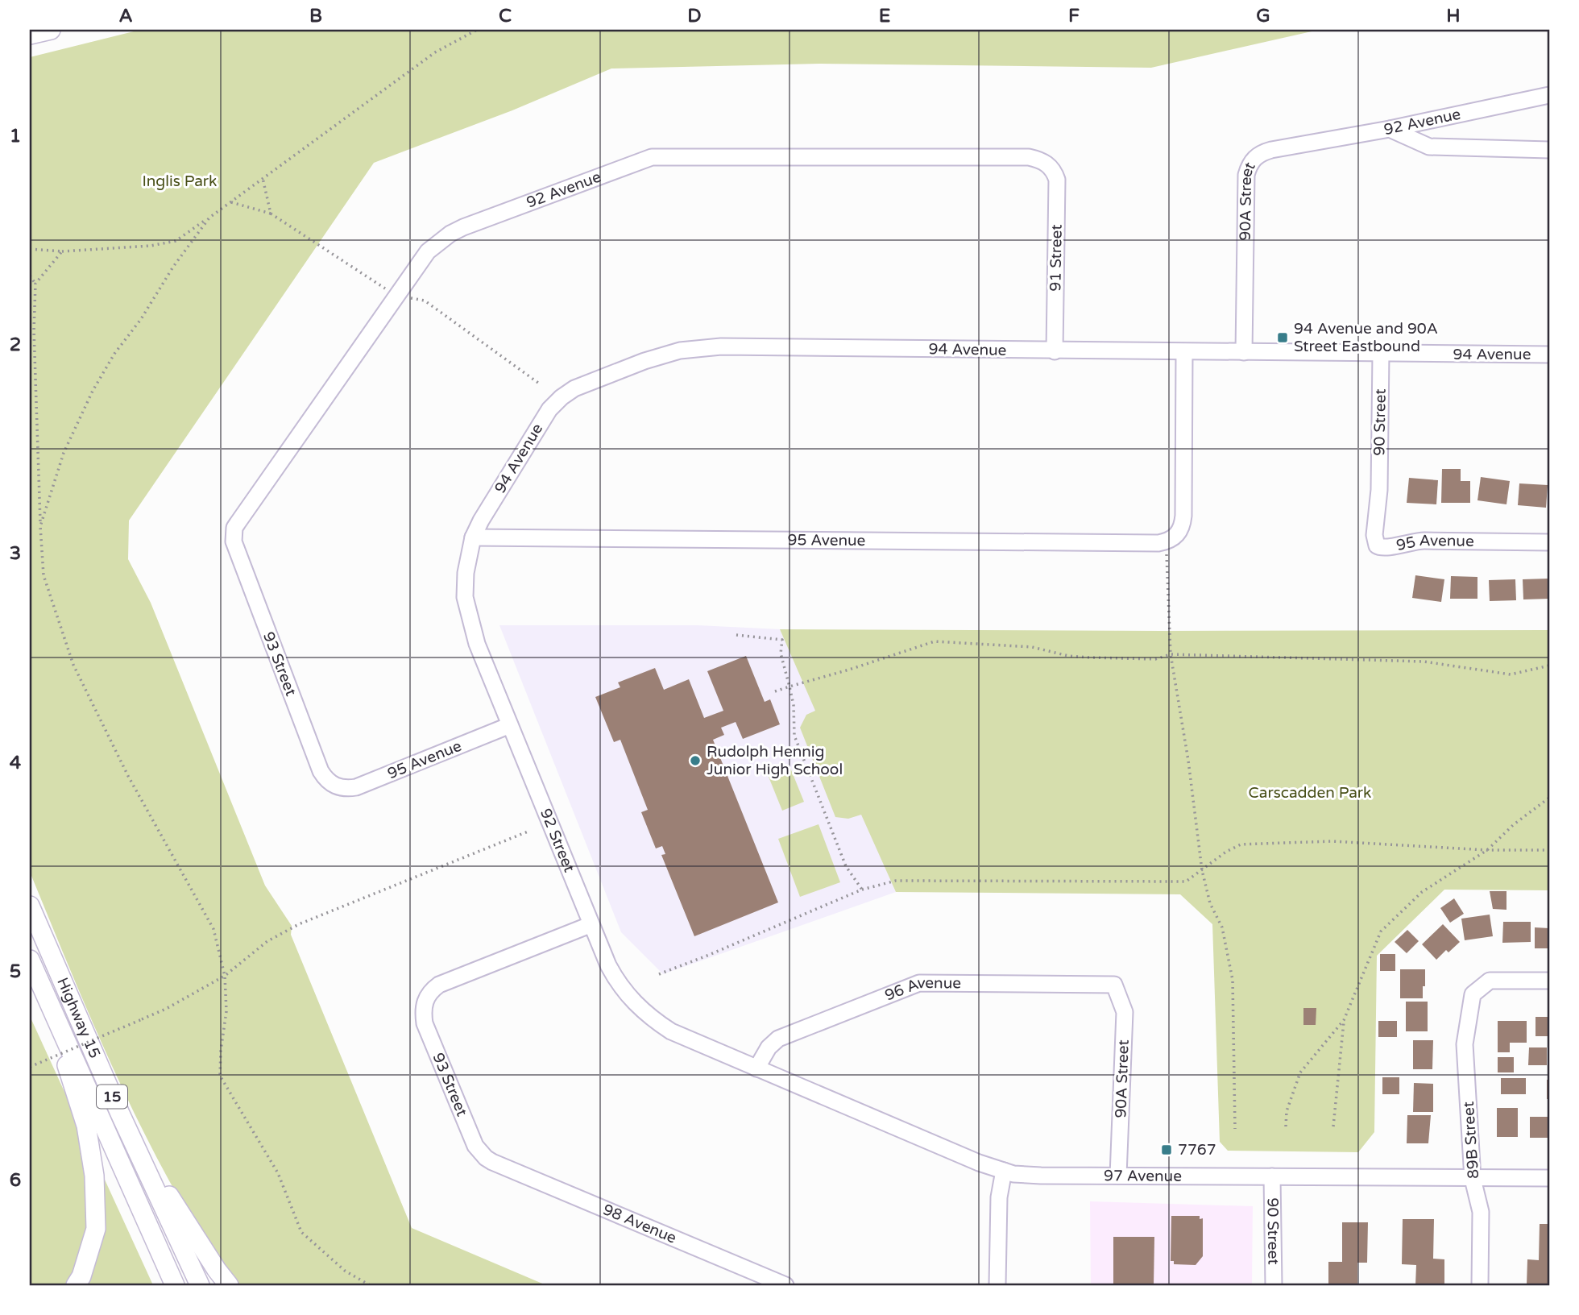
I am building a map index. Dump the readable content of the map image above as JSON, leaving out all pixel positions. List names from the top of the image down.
{
  "streets": {
    "main road": ["Highway 15", "15"],
    "street": [
      "92 Avenue",
      "90A Street",
      "91 Street",
      "94 Avenue",
      "90 Street",
      "95 Avenue",
      "93 Street",
      "92 Street",
      "96 Avenue",
      "89B Street",
      "97 Avenue",
      "98 Avenue"
    ]
  },
  "crossings": [
    ["92 Avenue", "90A Street"],
    ["92 Avenue", "91 Street"],
    ["92 Avenue", "93 Street"],
    ["90A Street", "94 Avenue"],
    ["90A Street", "96 Avenue"],
    ["90A Street", "97 Avenue"],
    ["91 Street", "94 Avenue"],
    ["94 Avenue", "90 Street"],
    ["94 Avenue", "95 Avenue"],
    ["94 Avenue", "92 Street"],
    ["90 Street", "95 Avenue"],
    ["90 Street", "97 Avenue"],
    ["95 Avenue", "93 Street"],
    ["95 Avenue", "92 Street"],
    ["93 Street", "92 Street"],
    ["93 Street", "98 Avenue"],
    ["92 Street", "96 Avenue"],
    ["92 Street", "97 Avenue"],
    ["96 Avenue", "97 Avenue"],
    ["89B Street", "97 Avenue"]
  ],
  "parks": ["Inglis Park", "Carscadden Park"],
  "places": {
    "transit": ["94 Avenue and 90A Street Eastbound", "7767"],
    "other": ["Rudolph Hennig Junior High School"]
  },
  "grid": {
    "columns": [
      "A",
      "B",
      "C",
      "D",
      "E",
      "F",
      "G",
      "H"
    ],
    "rows": [
      "1",
      "2",
      "3",
      "4",
      "5",
      "6"
    ]
  }
}
